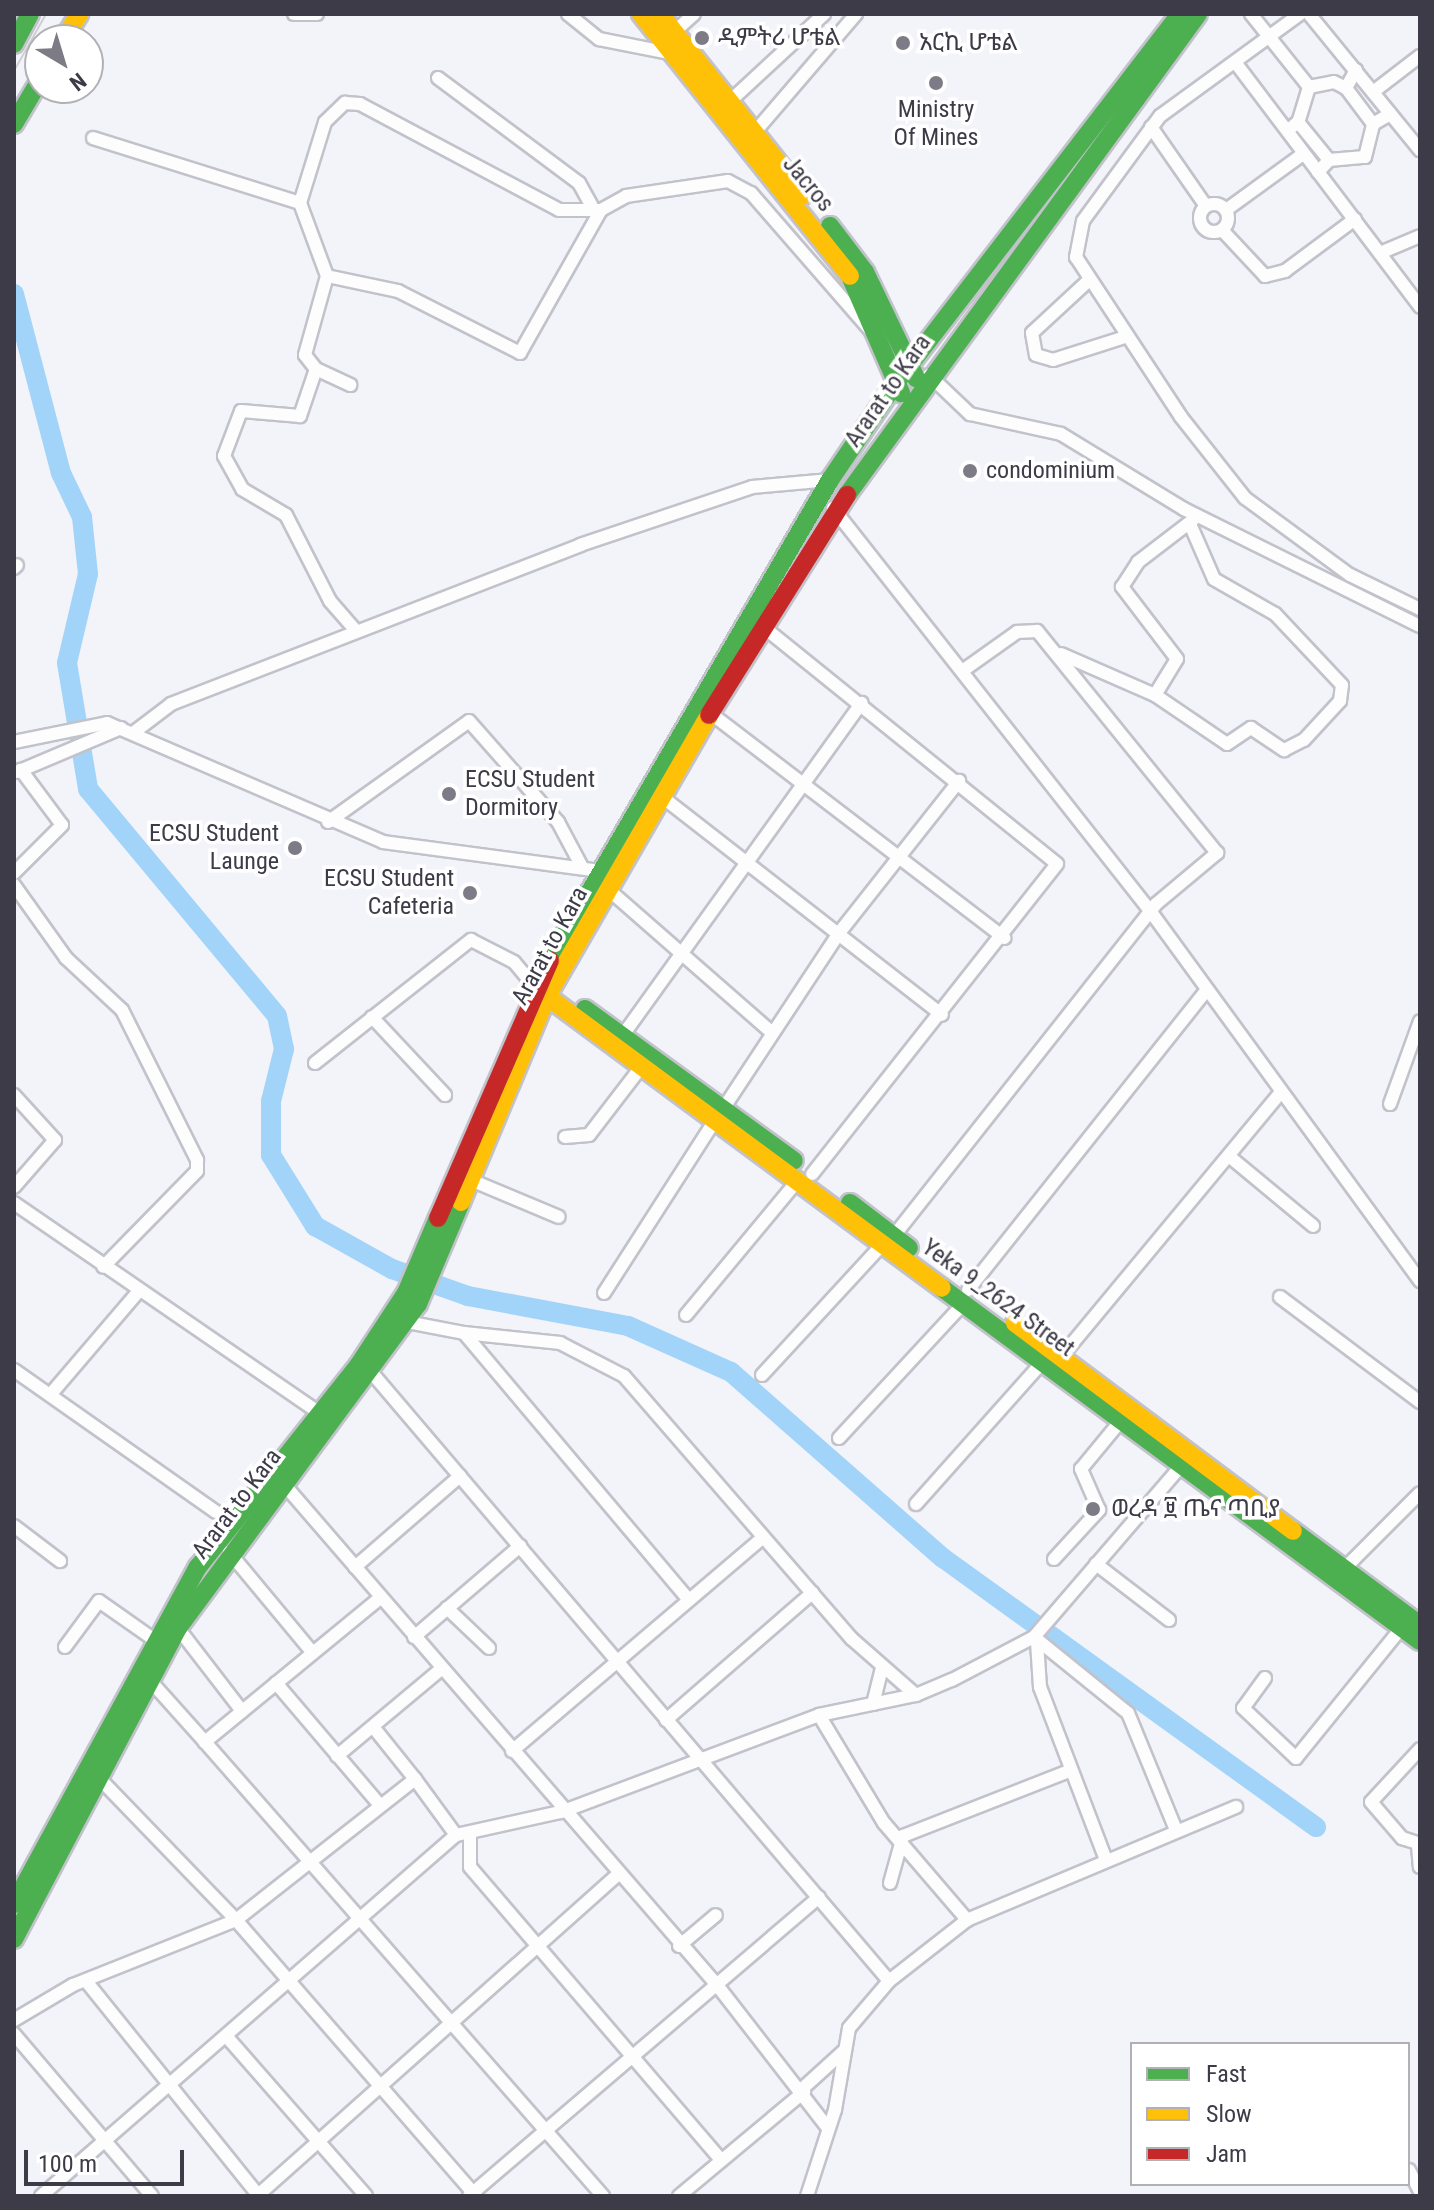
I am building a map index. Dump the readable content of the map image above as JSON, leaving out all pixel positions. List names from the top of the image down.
{
  "streets": {
    "main road": ["Jacros", "Ararat to Kara", "Yeka 9_2624 Street"]
  },
  "crossings": [
    ["Jacros", "Ararat to Kara"],
    ["Ararat to Kara", "Yeka 9_2624 Street"]
  ],
  "places": [
    "ዲምትሪ ሆቴል",
    "አርኪ ሆቴል",
    "Ministry Of Mines",
    "condominium",
    "ECSU Student Dormitory",
    "ECSU Student Launge",
    "ECSU Student Cafeteria",
    "ወረዳ ፱ ጤና ጣቢያ"
  ],
  "legend": ["Fast", "Slow", "Jam"],
  "scale_bar": "100 m",
  "north": "bottom right"
}
